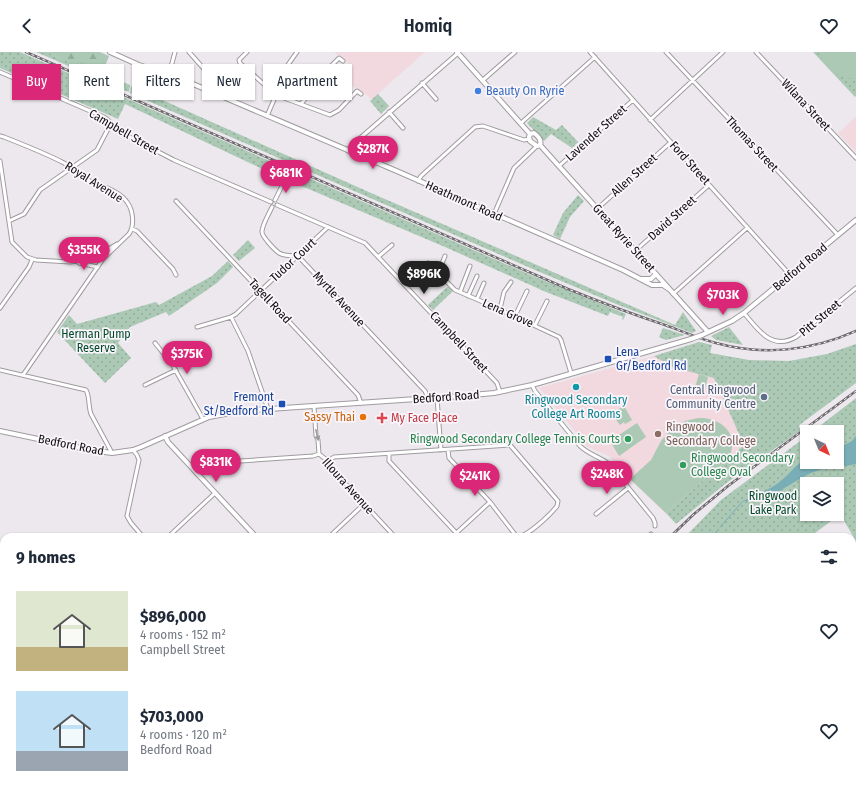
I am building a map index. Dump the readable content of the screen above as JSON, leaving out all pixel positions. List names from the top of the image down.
{
  "streets": {
    "main road": ["Heathmont Road", "Great Ryrie Street", "Bedford Road"],
    "street": [
      "Wilana Street",
      "Campbell Street",
      "Lavender Street",
      "Thomas Street",
      "Ford Street",
      "Allen Street",
      "Royal Avenue",
      "David Street",
      "Tudor Court",
      "Myrtle Avenue",
      "Tagell Road",
      "Lena Grove",
      "Pitt Street",
      "Illoura Avenue"
    ]
  },
  "crossings": [
    ["Campbell Street", "Tudor Court"],
    ["Campbell Street", "Bedford Road"],
    ["Lavender Street", "Ford Street"],
    ["Lavender Street", "Great Ryrie Street"],
    ["Thomas Street", "Bedford Road"],
    ["Ford Street", "Allen Street"],
    ["Ford Street", "David Street"],
    ["Ford Street", "Bedford Road"],
    ["Allen Street", "Great Ryrie Street"],
    ["Heathmont Road", "Great Ryrie Street"],
    ["David Street", "Great Ryrie Street"],
    ["Great Ryrie Street", "Bedford Road"],
    ["Tudor Court", "Myrtle Avenue"],
    ["Tudor Court", "Tagell Road"],
    ["Bedford Road", "Myrtle Avenue"],
    ["Bedford Road", "Tagell Road"],
    ["Bedford Road", "Lena Grove"],
    ["Bedford Road", "Pitt Street"],
    ["Bedford Road", "Illoura Avenue"]
  ],
  "parks": ["Herman Pump Reserve", "Ringwood Lake Park"],
  "places": {
    "other": [
      "Beauty On Ryrie",
      "Ringwood Secondary College Art Rooms",
      "Central Ringwood Community Centre",
      "Sassy Thai",
      "Ringwood Secondary College",
      "Ringwood Secondary College Tennis Courts",
      "Ringwood Secondary College Oval"
    ],
    "transit": ["Lena Gr/Bedford Rd", "Fremont St/Bedford Rd"],
    "health": ["My Face Place"]
  },
  "north": "bottom right",
  "page": {
    "header": "Homiq",
    "chip": [
      "Buy",
      "Rent",
      "Filters",
      "New",
      "Apartment"
    ],
    "price": [
      "$287K",
      "$681K",
      "$355K",
      "$896K",
      "$703K",
      "$375K",
      "$831K",
      "$248K",
      "$241K"
    ],
    "heading": "9 homes",
    "list": [
      {
        "name": "$896,000",
        "note": "4 rooms · 152 m² · Campbell Street"
      },
      {
        "name": "$703,000",
        "note": "4 rooms · 120 m² · Bedford Road"
      }
    ]
  }
}
